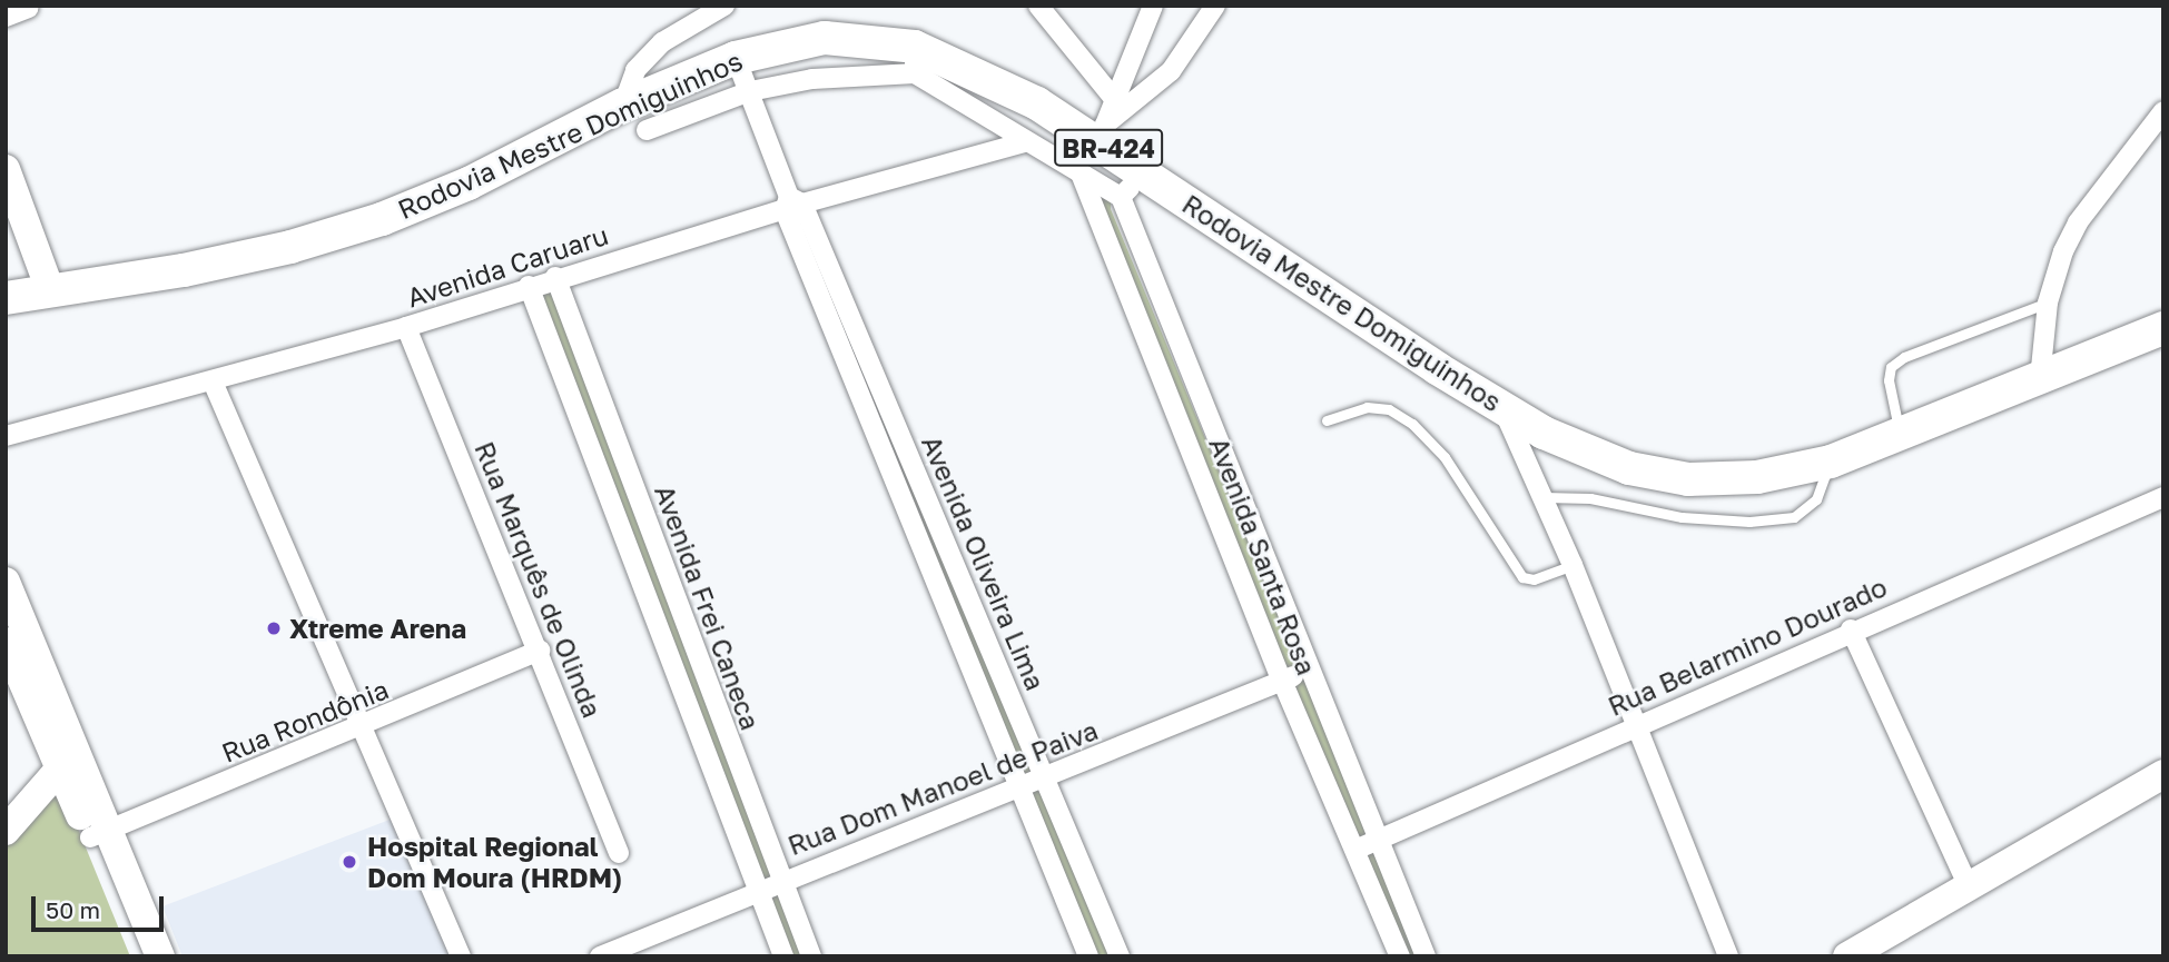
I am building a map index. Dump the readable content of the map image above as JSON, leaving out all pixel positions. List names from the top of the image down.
{
  "streets": {
    "main road": ["Rodovia Mestre Domiguinhos", "BR-424"],
    "street": [
      "Avenida Caruaru",
      "Avenida Santa Rosa",
      "Avenida Oliveira Lima",
      "Rua Marquês de Olinda",
      "Avenida Frei Caneca",
      "Rua Belarmino Dourado",
      "Rua Rondônia",
      "Rua Dom Manoel de Paiva"
    ]
  },
  "crossings": [
    ["Rodovia Mestre Domiguinhos", "Avenida Oliveira Lima"],
    ["Avenida Caruaru", "Avenida Oliveira Lima"],
    ["Avenida Caruaru", "Rua Marquês de Olinda"],
    ["Avenida Caruaru", "Avenida Frei Caneca"],
    ["Avenida Santa Rosa", "Rua Belarmino Dourado"],
    ["Avenida Santa Rosa", "Rua Dom Manoel de Paiva"],
    ["Avenida Oliveira Lima", "Rua Dom Manoel de Paiva"],
    ["Rua Marquês de Olinda", "Rua Rondônia"],
    ["Avenida Frei Caneca", "Rua Dom Manoel de Paiva"]
  ],
  "places": ["Xtreme Arena", "Hospital Regional Dom Moura (HRDM)"],
  "scale_bar": "50 m"
}
